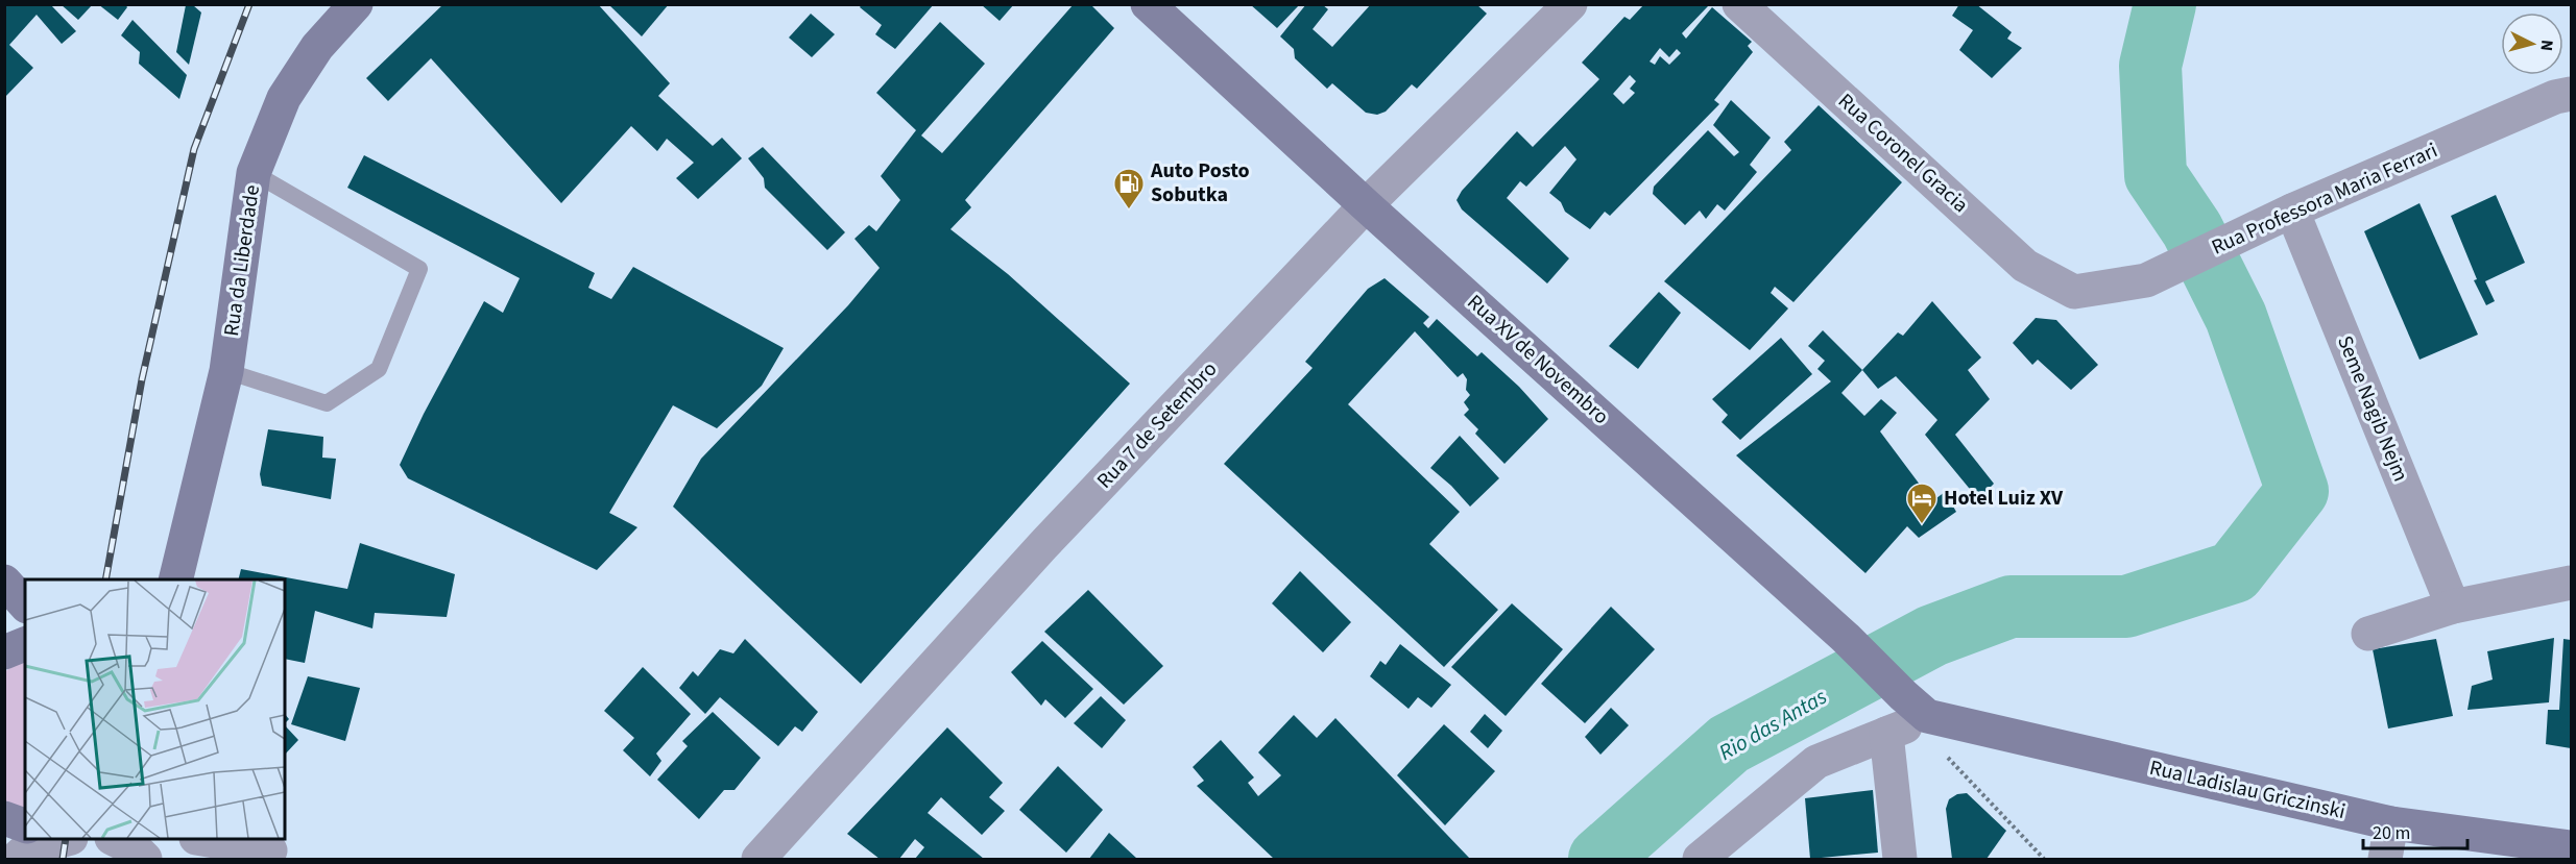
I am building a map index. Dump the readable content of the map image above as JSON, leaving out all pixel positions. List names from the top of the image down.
{
  "streets": {
    "main road": ["Rua da Liberdade", "Rua XV de Novembro", "Rua Ladislau Griczinski"],
    "street": [
      "Rua Coronel Gracia",
      "Rua Professora Maria Ferrari",
      "Seme Nagib Nejm",
      "Rua 7 de Setembro"
    ]
  },
  "crossings": [
    ["Rua Coronel Gracia", "Rua Professora Maria Ferrari"],
    ["Rua Professora Maria Ferrari", "Seme Nagib Nejm"],
    ["Rua XV de Novembro", "Rua 7 de Setembro"],
    ["Rua XV de Novembro", "Rua Ladislau Griczinski"]
  ],
  "water": ["Rio das Antas"],
  "places": {
    "fuel station": ["Auto Posto Sobutka"],
    "hotel": ["Hotel Luiz XV"]
  },
  "scale_bar": "20 m",
  "north": "right"
}
